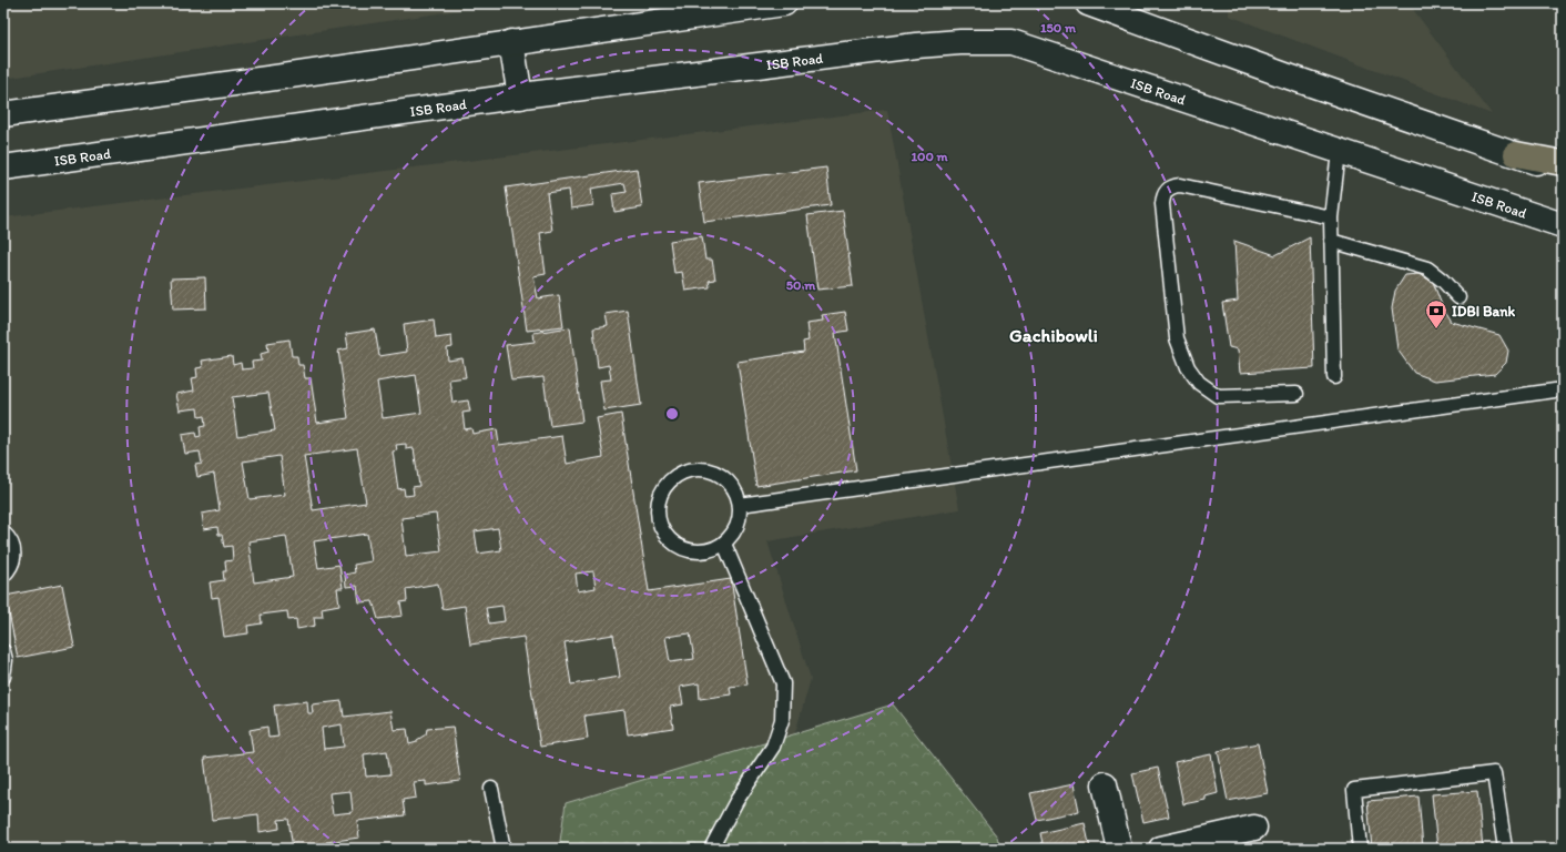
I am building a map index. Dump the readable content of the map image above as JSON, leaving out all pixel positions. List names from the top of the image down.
{
  "streets": {
    "main road": ["ISB Road"]
  },
  "districts": ["Gachibowli"],
  "places": {
    "bank": ["IDBI Bank"]
  },
  "rings": ["150 m", "100 m", "50 m"]
}
